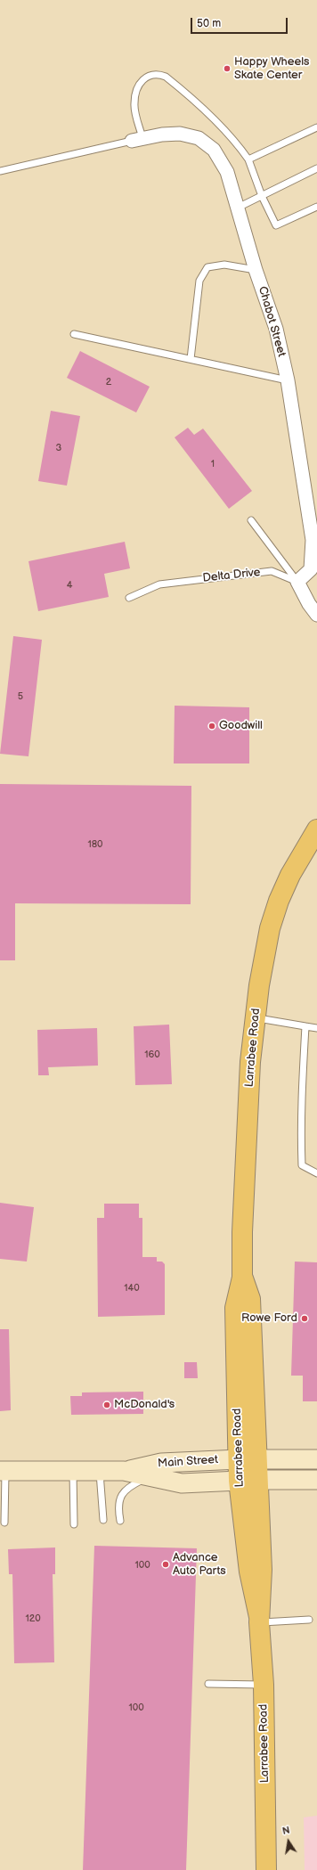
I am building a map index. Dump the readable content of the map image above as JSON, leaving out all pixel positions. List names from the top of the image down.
{
  "streets": {
    "main road": ["Larrabee Road", "Main Street"],
    "street": ["Chabot Street"],
    "lane": ["Delta Drive"]
  },
  "crossings": [
    ["Chabot Street", "Delta Drive"],
    ["Larrabee Road", "Main Street"]
  ],
  "places": [
    "Happy Wheels Skate Center",
    "Goodwill",
    "Rowe Ford",
    "McDonald's",
    "Advance Auto Parts"
  ],
  "house_numbers": [
    "2",
    "3",
    "1",
    "4",
    "5",
    "180",
    "160",
    "140",
    "100",
    "120",
    "100"
  ],
  "scale_bar": "50 m",
  "north": "top"
}
